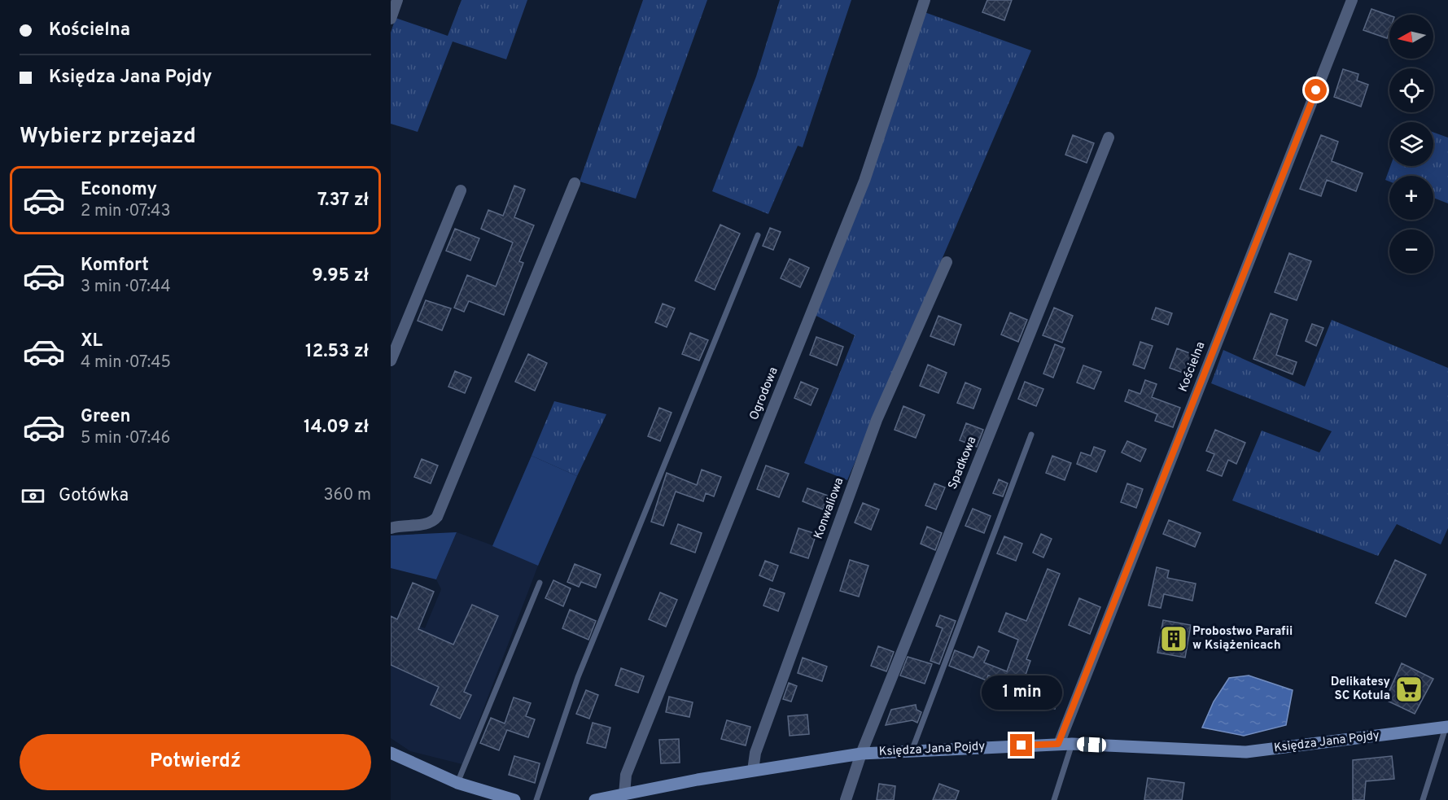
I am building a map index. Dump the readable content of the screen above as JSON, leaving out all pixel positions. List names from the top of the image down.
{
  "streets": {
    "street": [
      "Kościelna",
      "Ogrodowa",
      "Spadkowa",
      "Konwaliowa",
      "Księdza Jana Pojdy"
    ]
  },
  "crossings": [
    ["Kościelna", "Księdza Jana Pojdy"],
    ["Ogrodowa", "Księdza Jana Pojdy"],
    ["Spadkowa", "Księdza Jana Pojdy"],
    ["Konwaliowa", "Księdza Jana Pojdy"]
  ],
  "places": {
    "building": ["Probostwo Parafii w Książenicach"],
    "supermarket": ["Delikatesy SC Kotula"]
  },
  "north": "left",
  "page": {
    "banner": ["Kościelna", "Księdza Jana Pojdy"],
    "map_buttons": ["+", "−"],
    "heading": "Wybierz przejazd",
    "list": [
      {
        "name": "Economy",
        "note": "2 min · 07:43",
        "value": "7.37 zł"
      },
      {
        "name": "Komfort",
        "note": "3 min · 07:44",
        "value": "9.95 zł"
      },
      {
        "name": "XL",
        "note": "4 min · 07:45",
        "value": "12.53 zł"
      },
      {
        "name": "Green",
        "note": "5 min · 07:46",
        "value": "14.09 zł"
      }
    ],
    "pay": ["Gotówka", "360 m"],
    "bubble": "1 min",
    "buttons": "Potwierdź"
  }
}
